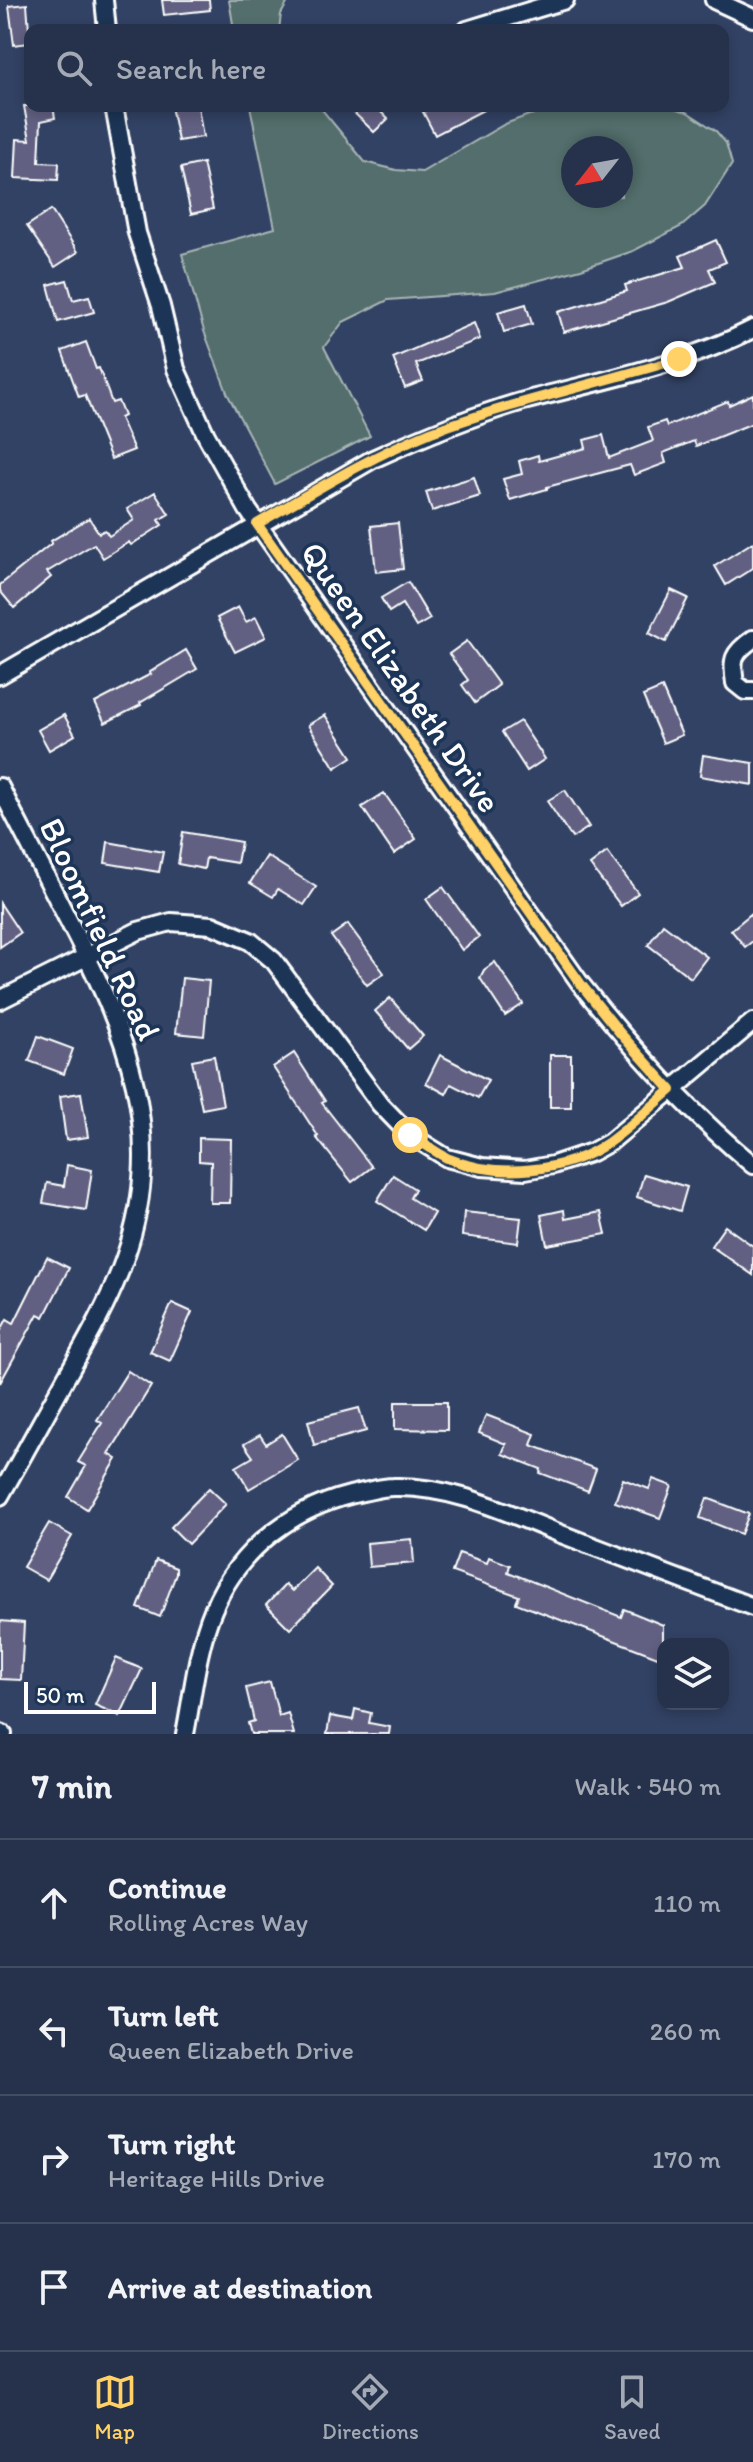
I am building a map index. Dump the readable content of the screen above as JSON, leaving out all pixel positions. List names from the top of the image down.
{
  "streets": {
    "street": ["Queen Elizabeth Drive", "Bloomfield Road"]
  },
  "scale_bar": "50 m",
  "north": "bottom left",
  "page": {
    "search": "Search here",
    "scale": "50 m",
    "heading": ["7 min", "Walk · 540 m"],
    "list": [
      ["Continue", "Rolling Acres Way", "110 m"],
      ["Turn left", "Queen Elizabeth Drive", "260 m"],
      ["Turn right", "Heritage Hills Drive", "170 m"],
      "Arrive at destination"
    ],
    "nav": ["Map", "Directions", "Saved"]
  }
}
